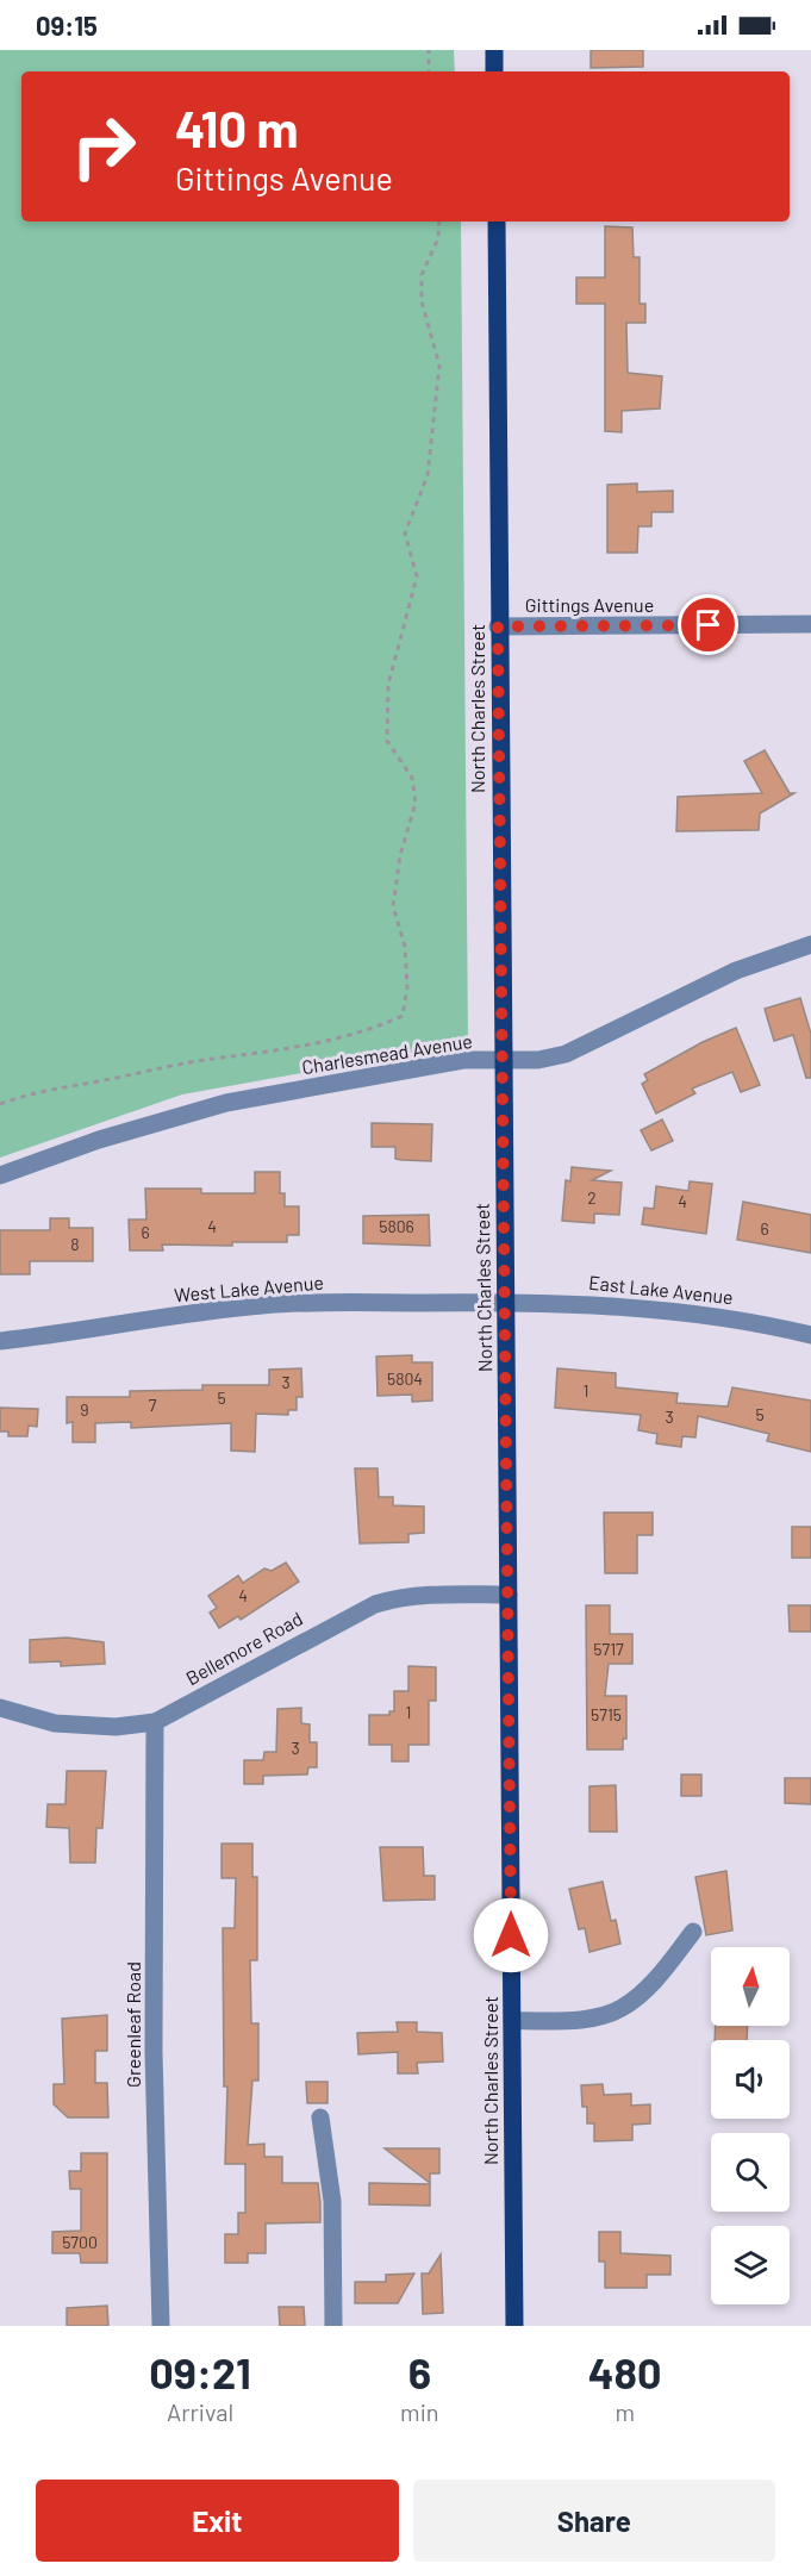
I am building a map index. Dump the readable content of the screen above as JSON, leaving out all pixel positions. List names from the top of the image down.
{
  "streets": {
    "main road": ["North Charles Street"],
    "street": [
      "Gittings Avenue",
      "Charlesmead Avenue",
      "West Lake Avenue",
      "East Lake Avenue",
      "Bellemore Road",
      "Greenleaf Road"
    ]
  },
  "crossings": [
    ["Gittings Avenue", "North Charles Street"],
    ["North Charles Street", "Charlesmead Avenue"],
    ["North Charles Street", "West Lake Avenue"],
    ["North Charles Street", "East Lake Avenue"],
    ["North Charles Street", "Bellemore Road"],
    ["West Lake Avenue", "East Lake Avenue"],
    ["Bellemore Road", "Greenleaf Road"]
  ],
  "house_numbers": [
    "2",
    "4",
    "4",
    "5806",
    "6",
    "6",
    "8",
    "5804",
    "3",
    "1",
    "5",
    "7",
    "9",
    "5",
    "3",
    "4",
    "5717",
    "1",
    "5715",
    "3",
    "5700"
  ],
  "north": "top",
  "page": {
    "status": "09:15",
    "turn": ["410 m", "Gittings Avenue"],
    "eta": [
      "09:21",
      "Arrival",
      "6",
      "min",
      "480",
      "m"
    ],
    "buttons": ["Exit", "Share"]
  }
}
